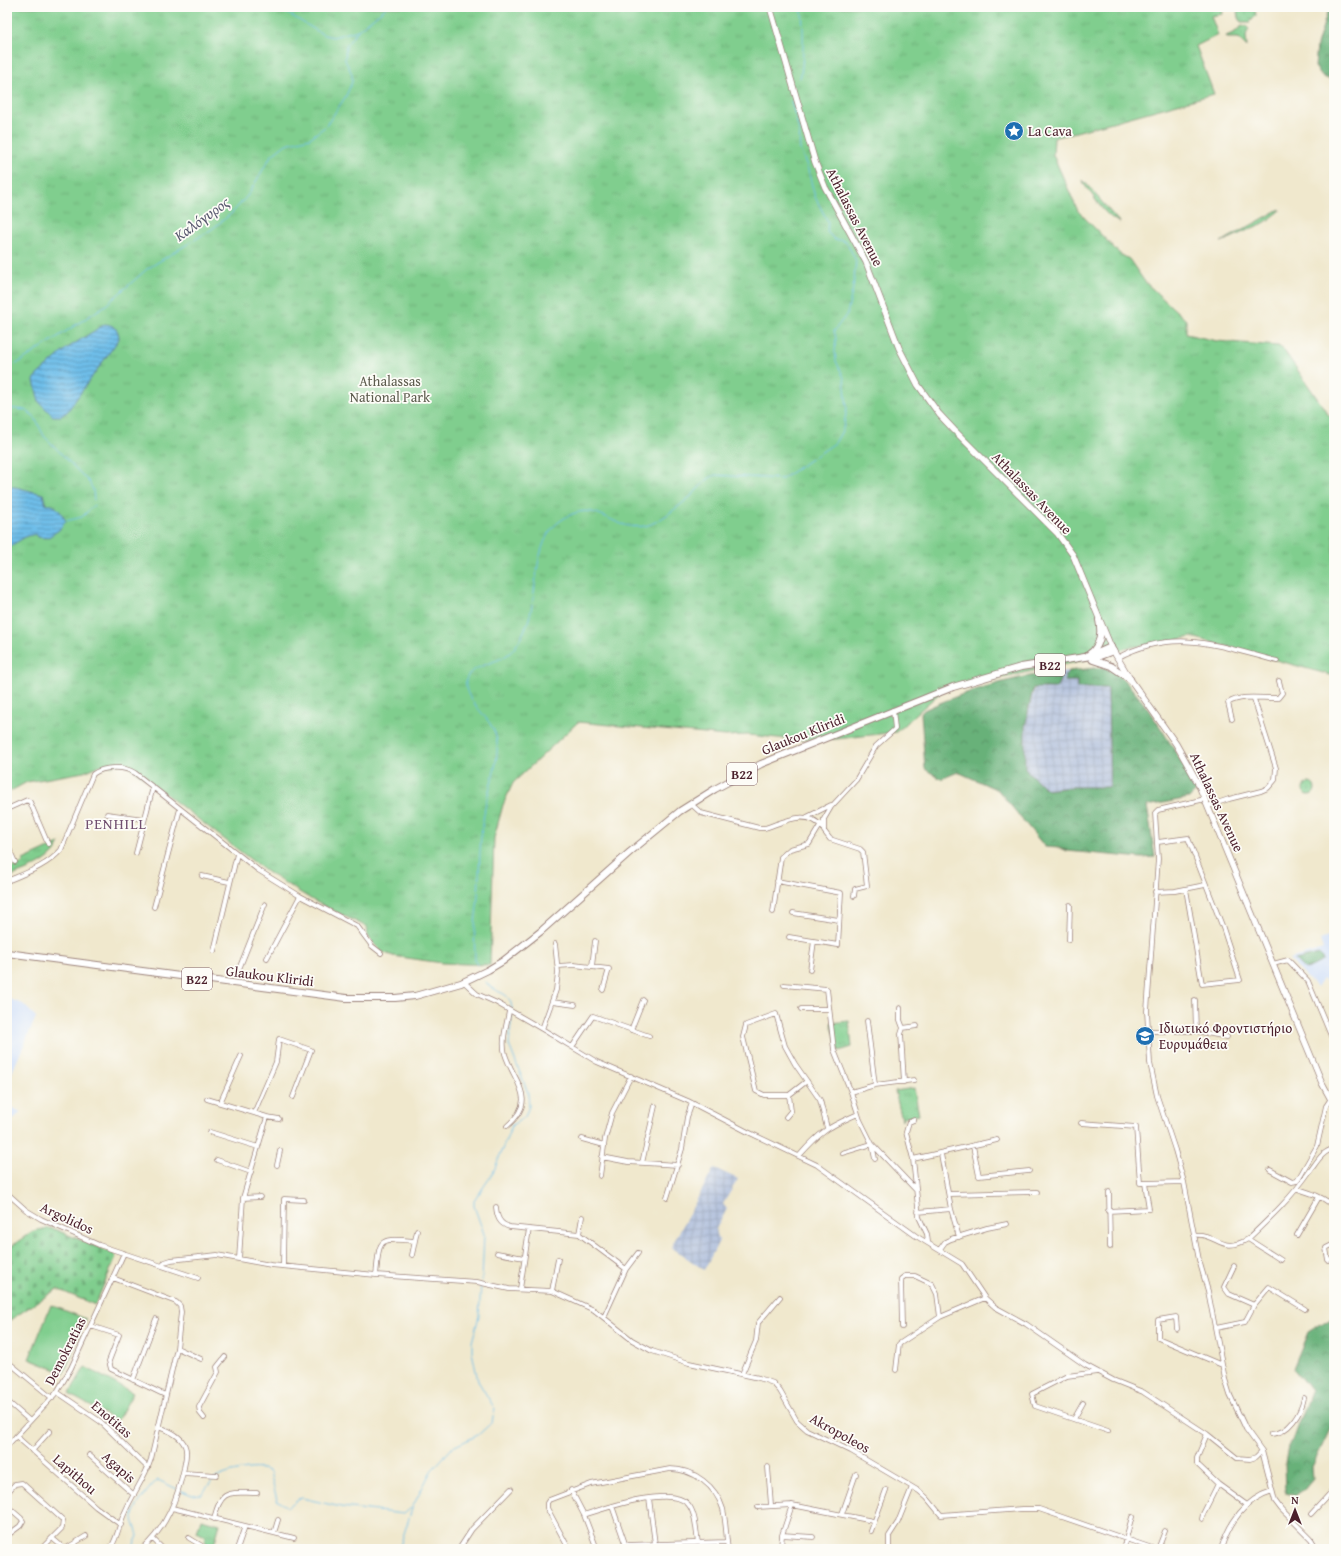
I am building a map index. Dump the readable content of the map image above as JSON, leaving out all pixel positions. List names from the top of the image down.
{
  "streets": {
    "main road": ["Athalassas Avenue", "B22", "Glaukou Kliridi"],
    "street": [
      "Argolidos",
      "Demokratias",
      "Enotitas",
      "Akropoleos",
      "Agapis",
      "Lapithou"
    ]
  },
  "crossings": [
    ["Athalassas Avenue", "Glaukou Kliridi"],
    ["Argolidos", "Demokratias"],
    ["Argolidos", "Akropoleos"],
    ["Demokratias", "Enotitas"],
    ["Demokratias", "Lapithou"]
  ],
  "districts": ["PENHILL"],
  "water": ["Καλόγυρος"],
  "parks": ["Athalassas National Park"],
  "places": {
    "place": ["La Cava"],
    "school or university": ["Ιδιωτικό Φροντιστήριο Ευρυμάθεια"]
  },
  "north": "top"
}
